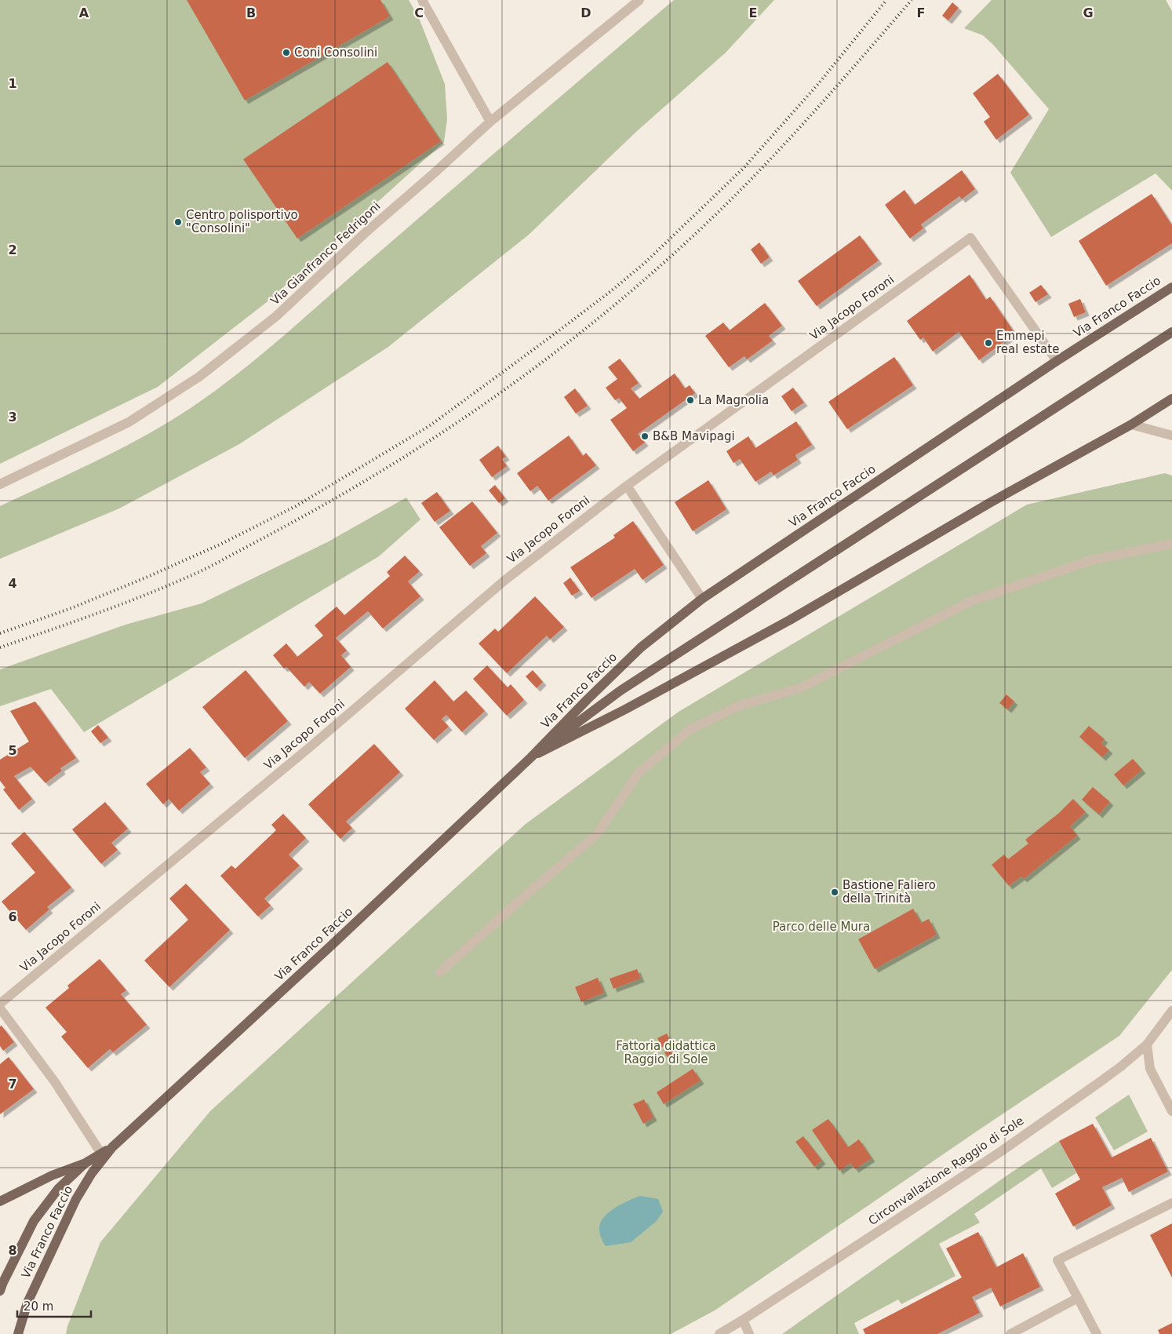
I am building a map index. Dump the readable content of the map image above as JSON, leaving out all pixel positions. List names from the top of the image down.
{
  "streets": {
    "main road": ["Via Franco Faccio"],
    "street": ["Via Gianfranco Fedrigoni", "Via Jacopo Foroni", "Circonvallazione Raggio di Sole"]
  },
  "crossings": [
    ["Via Franco Faccio", "Via Jacopo Foroni"]
  ],
  "parks": ["Parco delle Mura", "Fattoria didattica Raggio di Sole"],
  "places": [
    "Coni Consolini",
    "Centro polisportivo \"Consolini\"",
    "Emmepi real estate",
    "La Magnolia",
    "B&B Mavipagi",
    "Bastione Faliero della Trinità"
  ],
  "scale_bar": "20 m",
  "grid": {
    "columns": [
      "A",
      "B",
      "C",
      "D",
      "E",
      "F",
      "G"
    ],
    "rows": [
      "1",
      "2",
      "3",
      "4",
      "5",
      "6",
      "7",
      "8"
    ]
  }
}
